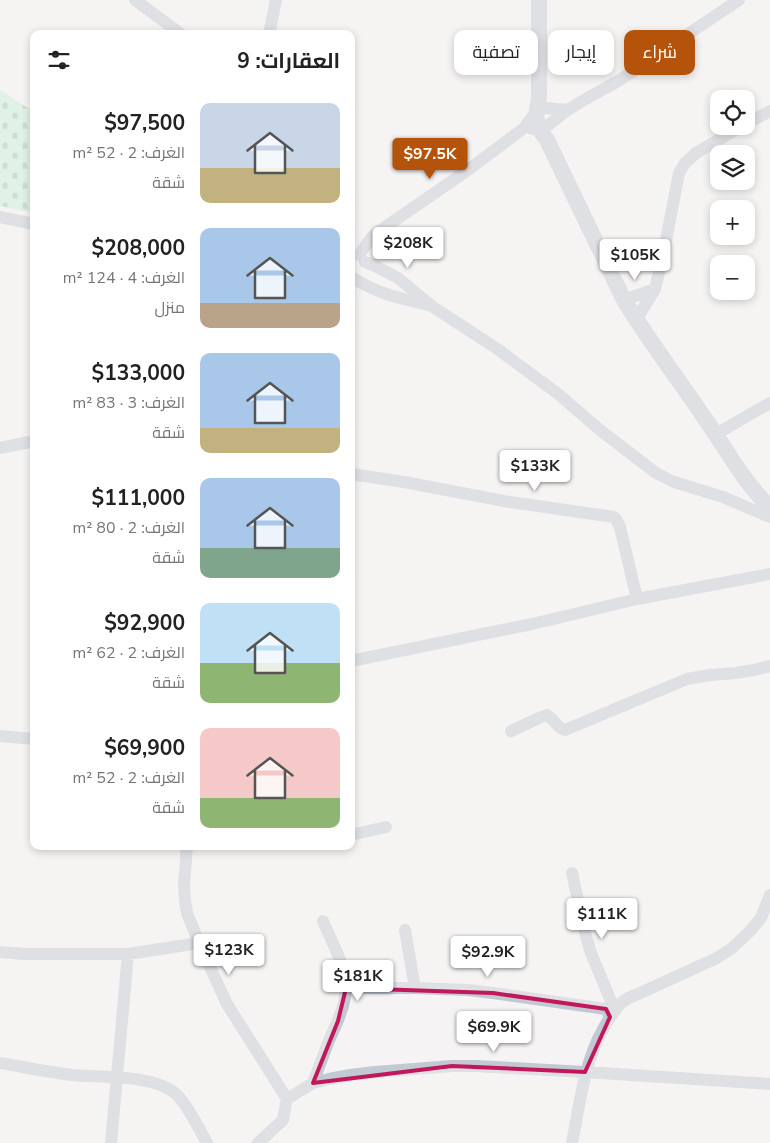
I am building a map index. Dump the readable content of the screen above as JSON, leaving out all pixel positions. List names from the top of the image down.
{
  "page": {
    "chip": ["شراء", "إيجار", "تصفية"],
    "heading": "العقارات: 9",
    "map_buttons": ["+", "−"],
    "list": [
      {
        "name": "$97,500",
        "note": "الغرف: 2 · 52 m² · شقة"
      },
      {
        "name": "$208,000",
        "note": "الغرف: 4 · 124 m² · منزل"
      },
      {
        "name": "$133,000",
        "note": "الغرف: 3 · 83 m² · شقة"
      },
      {
        "name": "$111,000",
        "note": "الغرف: 2 · 80 m² · شقة"
      },
      {
        "name": "$92,900",
        "note": "الغرف: 2 · 62 m² · شقة"
      },
      {
        "name": "$69,900",
        "note": "الغرف: 2 · 52 m² · شقة"
      }
    ],
    "price": [
      "$97.5K",
      "$208K",
      "$105K",
      "$133K",
      "$111K",
      "$123K",
      "$92.9K",
      "$181K",
      "$69.9K"
    ]
  }
}
